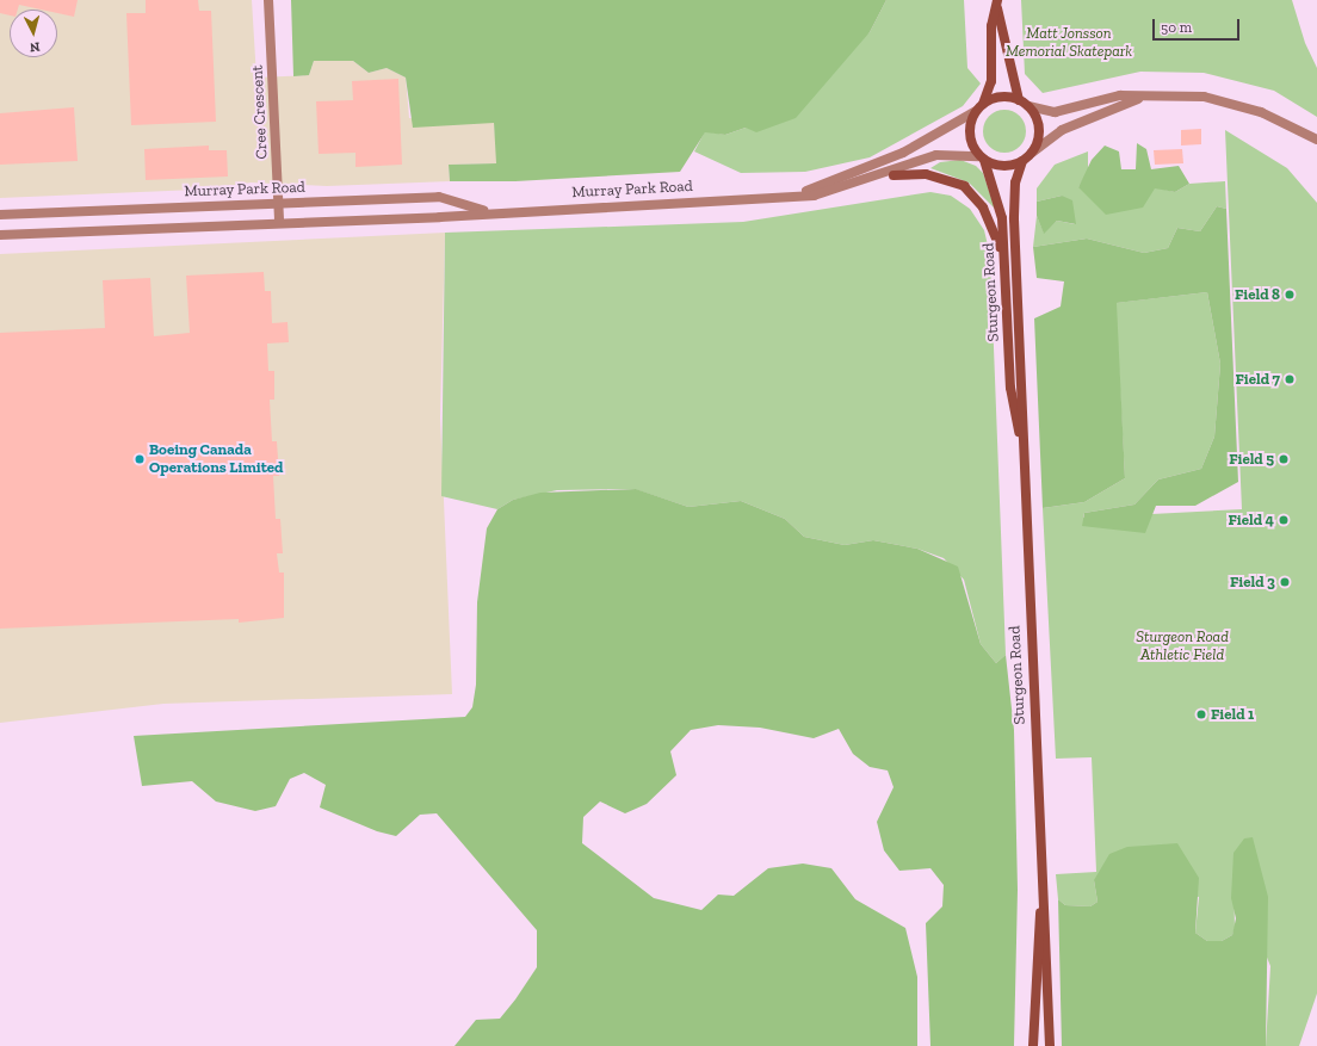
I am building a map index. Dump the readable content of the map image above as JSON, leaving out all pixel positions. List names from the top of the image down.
{
  "streets": {
    "main road": ["Sturgeon Road"],
    "street": ["Cree Crescent", "Murray Park Road"]
  },
  "crossings": [
    ["Cree Crescent", "Murray Park Road"],
    ["Murray Park Road", "Sturgeon Road"]
  ],
  "parks": ["Matt Jonsson Memorial Skatepark", "Sturgeon Road Athletic Field"],
  "places": [
    "Field 8",
    "Field 7",
    "Boeing Canada Operations Limited",
    "Field 5",
    "Field 4",
    "Field 3",
    "Field 1"
  ],
  "scale_bar": "50 m",
  "north": "bottom"
}
